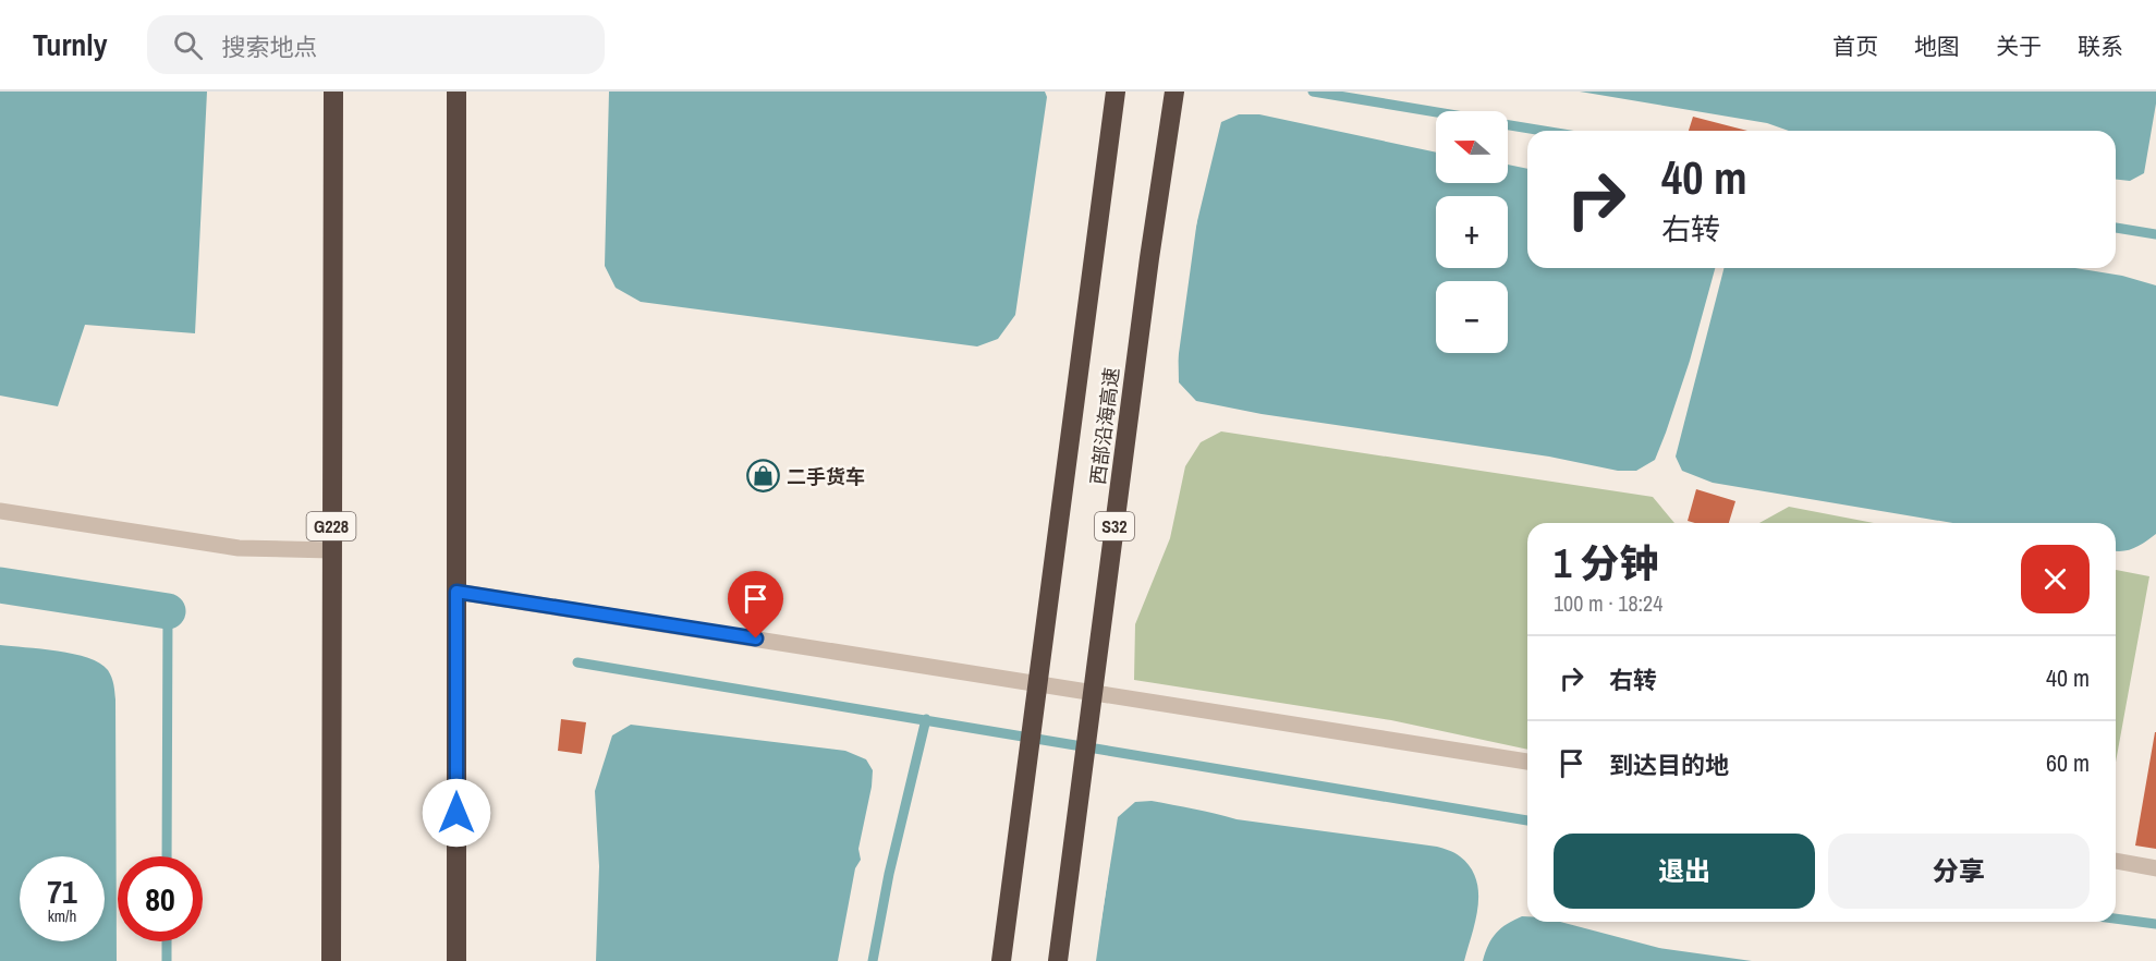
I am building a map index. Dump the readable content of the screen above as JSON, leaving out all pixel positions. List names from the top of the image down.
{
  "streets": {
    "highway": ["西部沿海高速", "G228", "S32"]
  },
  "places": {
    "shop": ["二手货车"]
  },
  "north": "left",
  "page": {
    "header": "Turnly",
    "search": "搜索地点",
    "nav": [
      "首页",
      "地图",
      "关于",
      "联系"
    ],
    "map_buttons": ["+", "−"],
    "turn": ["40 m", "右转"],
    "heading": ["1 分钟", "100 m · 18:24"],
    "list": [
      {
        "name": "右转",
        "value": "40 m"
      },
      {
        "name": "到达目的地",
        "value": "60 m"
      }
    ],
    "buttons": ["退出", "分享"],
    "speed": "71 km/h",
    "limit": "80"
  }
}
